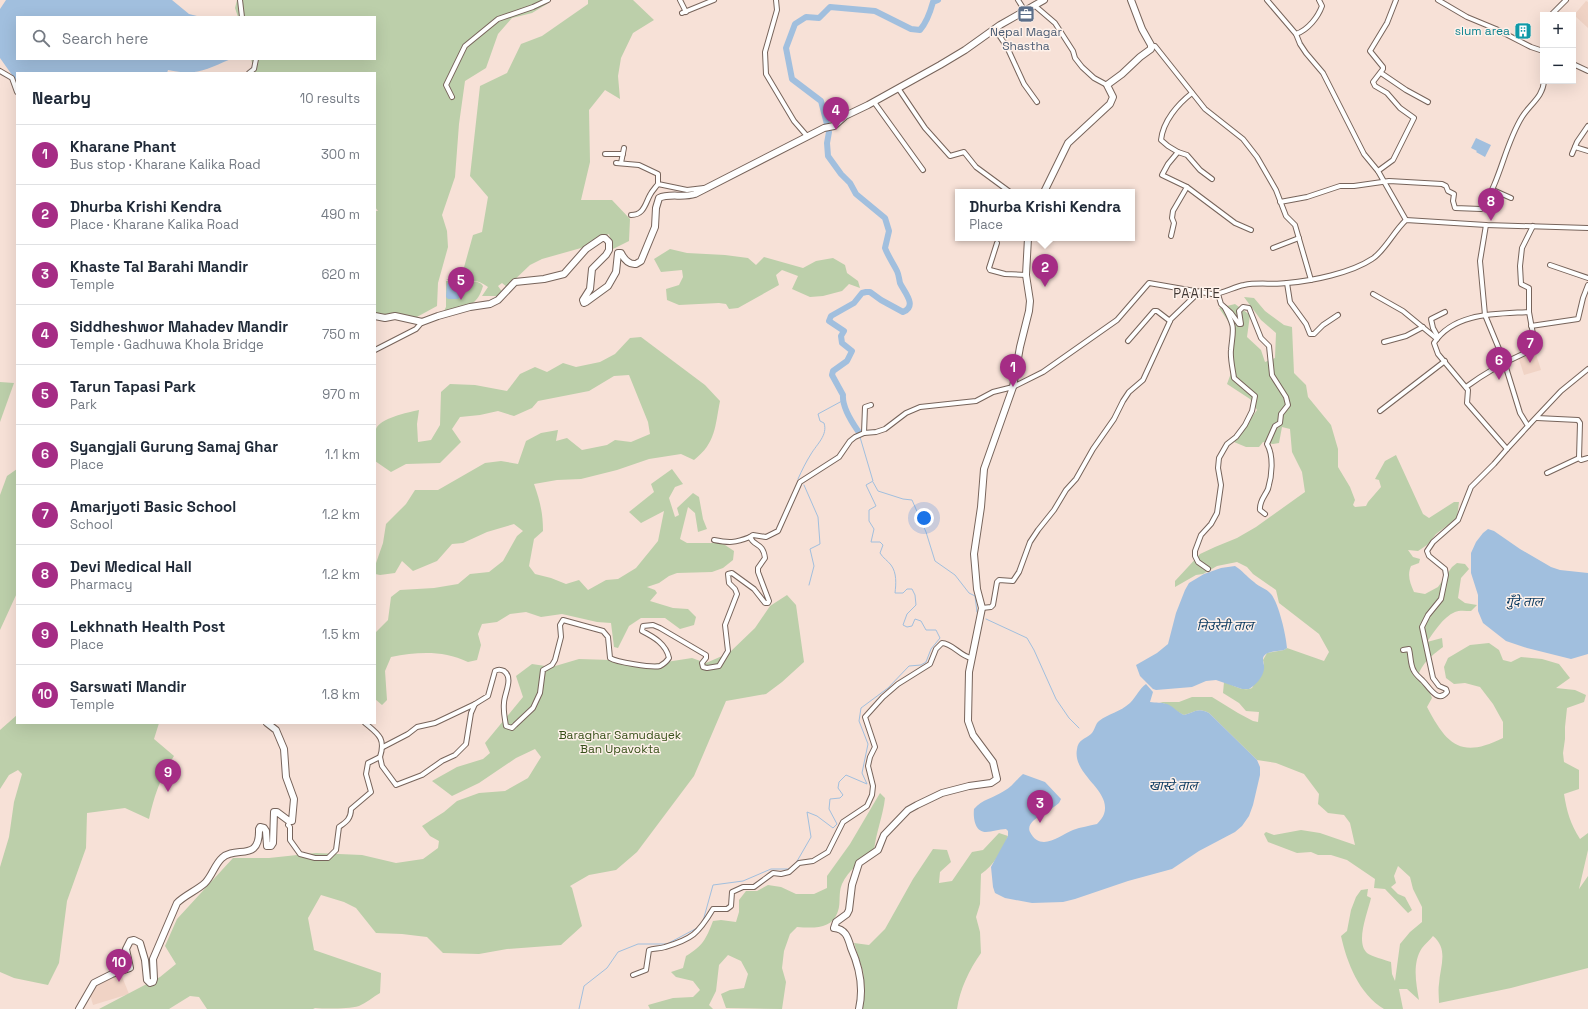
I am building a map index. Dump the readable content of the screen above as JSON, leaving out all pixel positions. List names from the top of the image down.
{
  "districts": ["PAAITE"],
  "water": ["गुँदे ताल", "निउरेनी ताल", "खास्टे ताल"],
  "parks": ["Baraghar Samudayek Ban Upavokta"],
  "places": {
    "office": ["Nepal Magar Shastha"],
    "building": ["slum area"]
  },
  "page": {
    "map_buttons": ["+", "−"],
    "search": "Search here",
    "heading": ["Nearby", "10 results"],
    "pins": [
      "4",
      "8",
      "2",
      "5",
      "7",
      "6",
      "1",
      "9",
      "3",
      "10"
    ],
    "list": [
      {
        "mark": "1",
        "name": "Kharane Phant",
        "note": "Bus stop · Kharane Kalika Road",
        "value": "300 m"
      },
      {
        "mark": "2",
        "name": "Dhurba Krishi Kendra",
        "note": "Place · Kharane Kalika Road",
        "value": "490 m"
      },
      {
        "mark": "3",
        "name": "Khaste Tal Barahi Mandir",
        "note": "Temple",
        "value": "620 m"
      },
      {
        "mark": "4",
        "name": "Siddheshwor Mahadev Mandir",
        "note": "Temple · Gadhuwa Khola Bridge",
        "value": "750 m"
      },
      {
        "mark": "5",
        "name": "Tarun Tapasi Park",
        "note": "Park",
        "value": "970 m"
      },
      {
        "mark": "6",
        "name": "Syangjali Gurung Samaj Ghar",
        "note": "Place",
        "value": "1.1 km"
      },
      {
        "mark": "7",
        "name": "Amarjyoti Basic School",
        "note": "School",
        "value": "1.2 km"
      },
      {
        "mark": "8",
        "name": "Devi Medical Hall",
        "note": "Pharmacy",
        "value": "1.2 km"
      },
      {
        "mark": "9",
        "name": "Lekhnath Health Post",
        "note": "Place",
        "value": "1.5 km"
      },
      {
        "mark": "10",
        "name": "Sarswati Mandir",
        "note": "Temple",
        "value": "1.8 km"
      }
    ],
    "popup": ["Dhurba Krishi Kendra", "Place"]
  }
}
